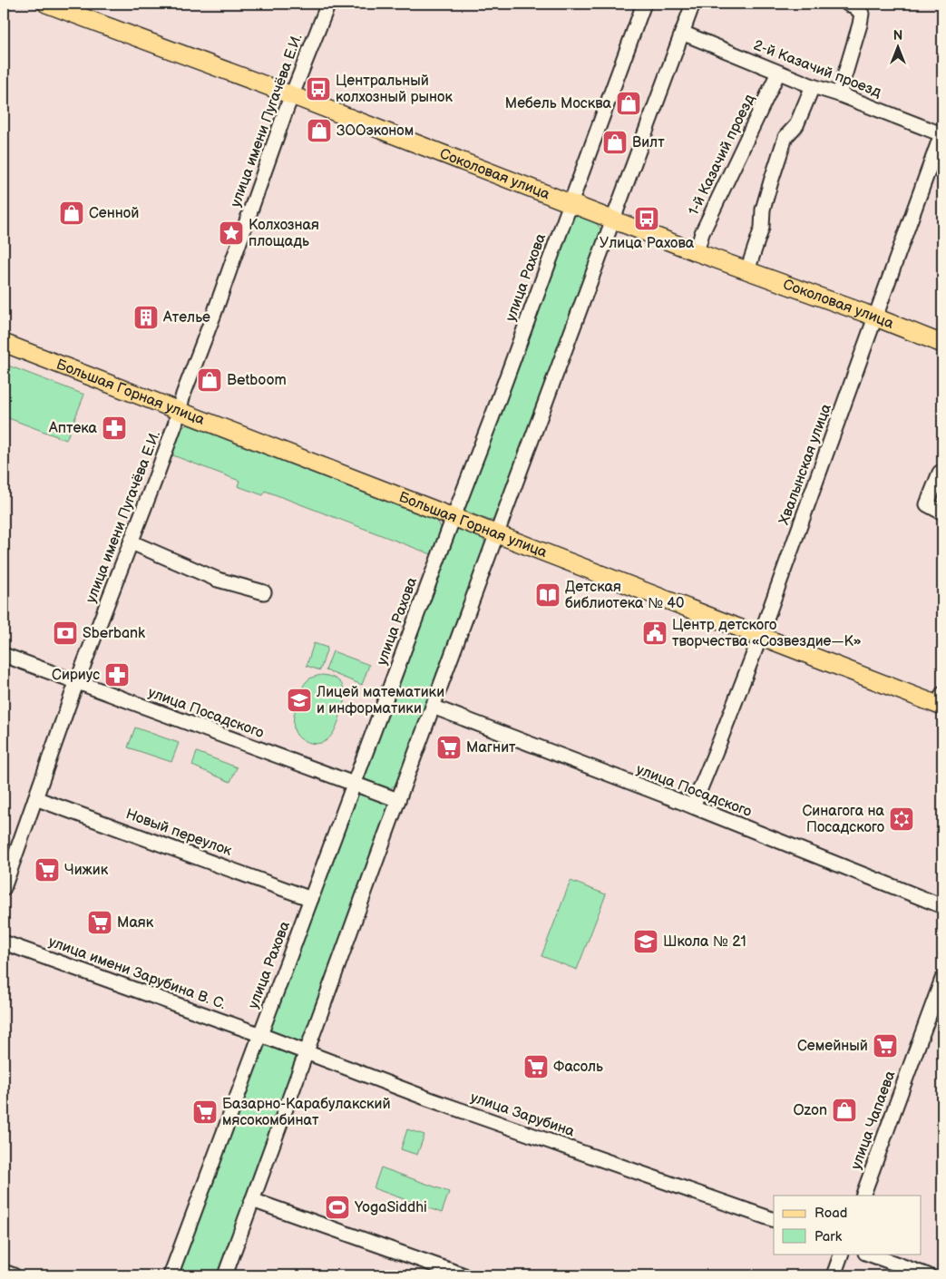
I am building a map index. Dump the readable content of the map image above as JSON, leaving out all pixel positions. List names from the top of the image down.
{
  "streets": {
    "main road": ["Соколовая улица", "Большая Горная улица"],
    "street": [
      "2-й Казачий проезд",
      "улица имени Пугачёва Е.И.",
      "1-й Казачий проезд",
      "улица Рахова",
      "Хвалынская улица",
      "улица Посадского",
      "Новый переулок",
      "улица имени Зарубина В. С.",
      "улица Зарубина",
      "улица Чапаева"
    ]
  },
  "crossings": [
    ["2-й Казачий проезд", "1-й Казачий проезд"],
    ["2-й Казачий проезд", "Хвалынская улица"],
    ["улица имени Пугачёва Е.И.", "Соколовая улица"],
    ["улица имени Пугачёва Е.И.", "Большая Горная улица"],
    ["улица имени Пугачёва Е.И.", "улица Посадского"],
    ["улица имени Пугачёва Е.И.", "Новый переулок"],
    ["1-й Казачий проезд", "Соколовая улица"],
    ["Соколовая улица", "улица Рахова"],
    ["Соколовая улица", "Хвалынская улица"],
    ["улица Рахова", "Большая Горная улица"],
    ["улица Рахова", "улица Посадского"],
    ["улица Рахова", "Новый переулок"],
    ["улица Рахова", "улица имени Зарубина В. С."],
    ["улица Рахова", "улица Зарубина"],
    ["Большая Горная улица", "Хвалынская улица"],
    ["Хвалынская улица", "улица Посадского"],
    ["улица имени Зарубина В. С.", "улица Зарубина"]
  ],
  "places": {
    "bus stop": ["Центральный колхозный рынок", "Улица Рахова"],
    "shop": [
      "Мебель Москва",
      "ЗООэконом",
      "Вилт",
      "Сенной",
      "Betboom",
      "Ozon"
    ],
    "place": ["Колхозная площадь"],
    "building": ["Ателье"],
    "pharmacy": ["Аптека", "Сириус"],
    "library": ["Детская библиотека № 40"],
    "bank": ["Sberbank"],
    "public building": ["Центр детского творчества «Созвездие—К»"],
    "school or university": ["Лицей математики и информатики", "Школа № 21"],
    "supermarket": [
      "Магнит",
      "Чижик",
      "Маяк",
      "Семейный",
      "Фасоль",
      "Базарно-Карабулакский мясокомбинат"
    ],
    "synagogue": ["Синагога на Посадского"],
    "sports": ["YogaSiddhi"]
  },
  "legend": ["Road", "Park"],
  "north": "top"
}
